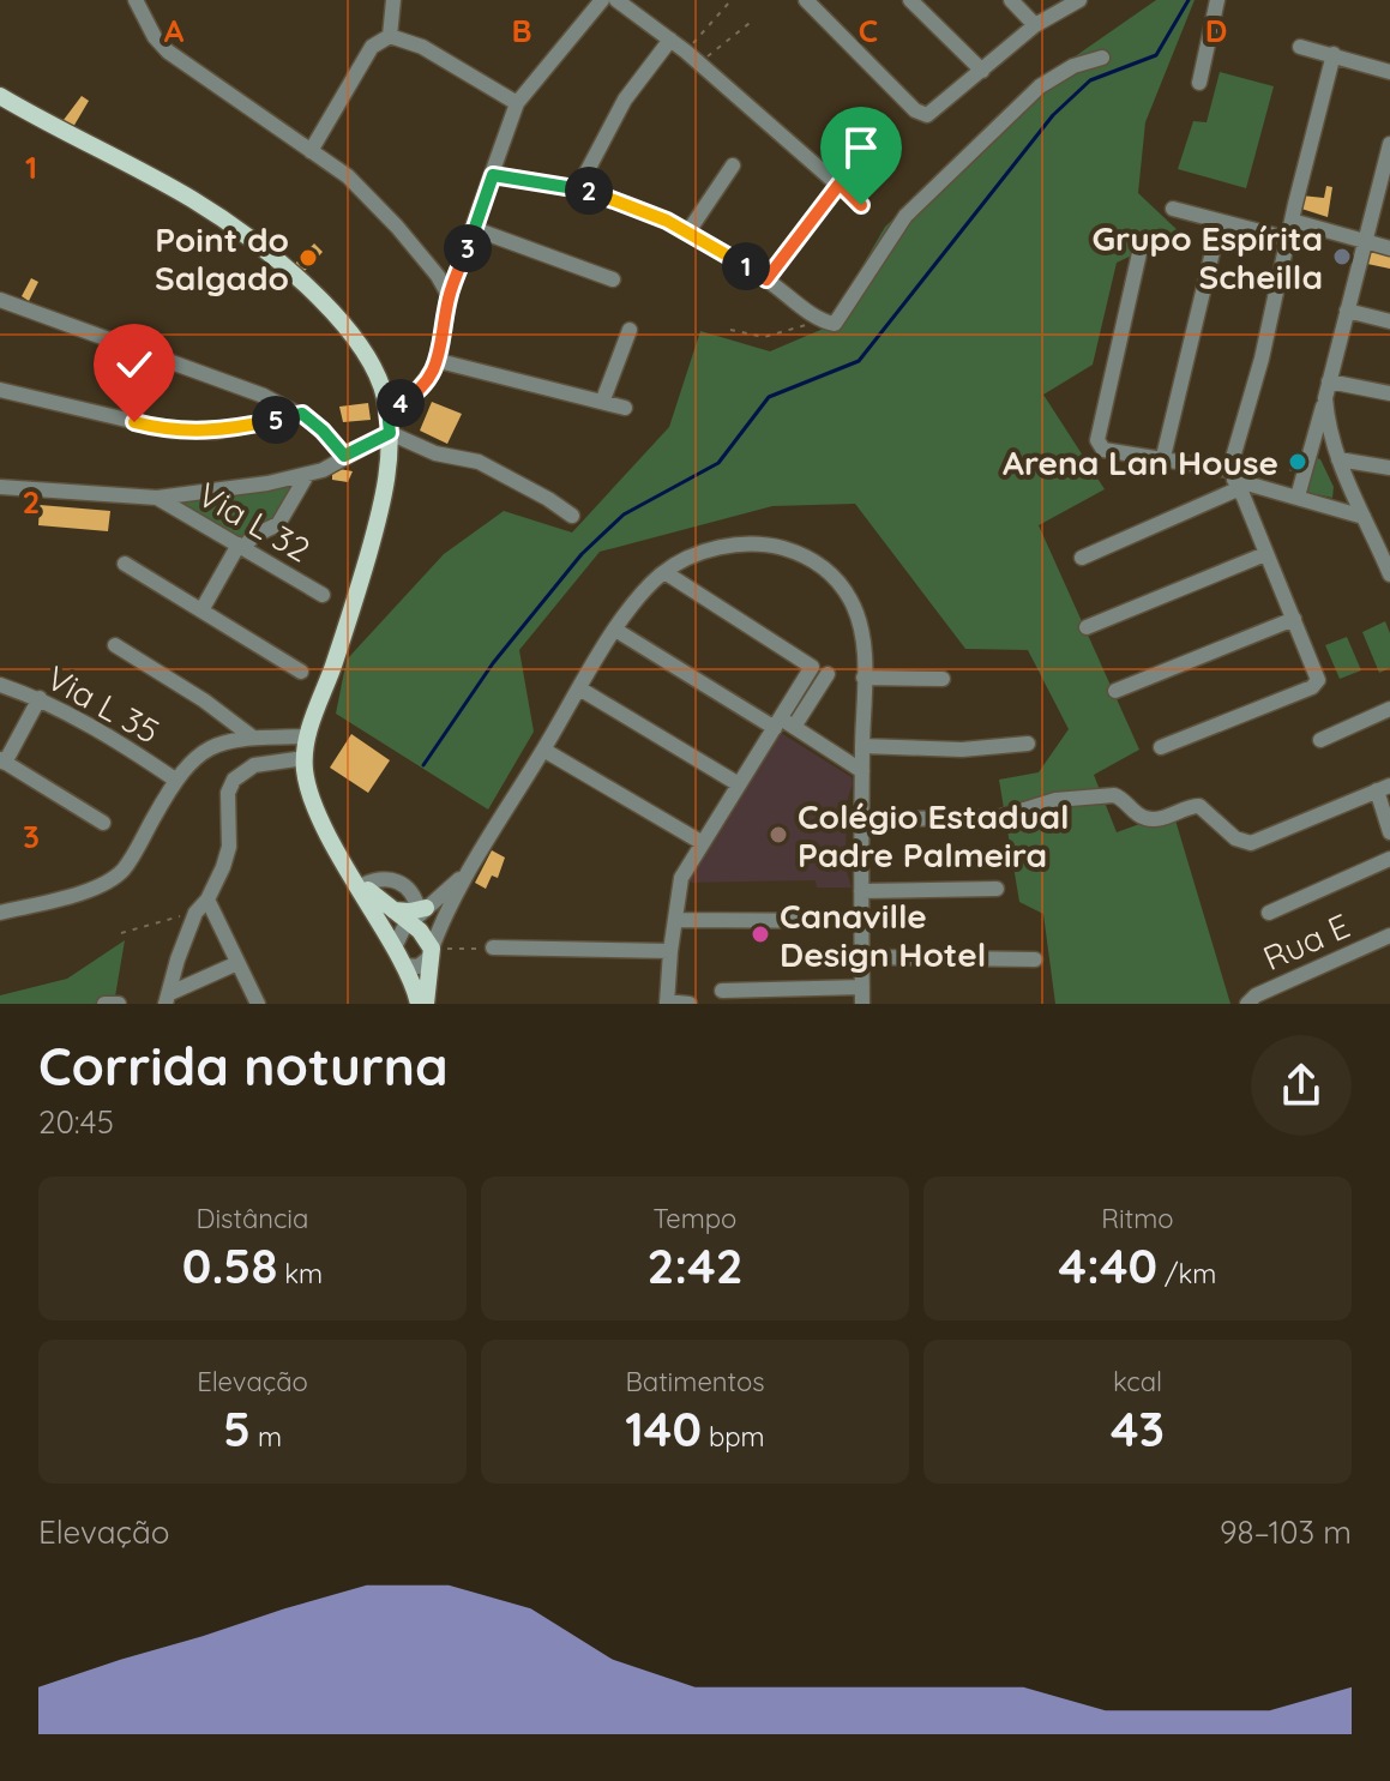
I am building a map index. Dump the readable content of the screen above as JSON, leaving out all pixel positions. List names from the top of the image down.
{
  "streets": {
    "street": ["Via L 32", "Via L 35", "Rua E"]
  },
  "places": [
    "Grupo Espírita Scheilla",
    "Point do Salgado",
    "Arena Lan House",
    "Colégio Estadual Padre Palmeira",
    "Canaville Design Hotel"
  ],
  "page": {
    "pins": [
      "2",
      "3",
      "1",
      "4",
      "5"
    ],
    "heading": ["Corrida noturna", "20:45"],
    "stats": [
      ["Distância", "0.58 km"],
      ["Tempo", "2:42"],
      ["Ritmo", "4:40 /km"],
      ["Elevação", "5 m"],
      ["Batimentos", "140 bpm"],
      ["kcal", "43"]
    ],
    "chart": ["Elevação", "98–103 m"]
  },
  "grid": {
    "columns": [
      "A",
      "B",
      "C",
      "D"
    ],
    "rows": ["1", "2", "3"]
  }
}
